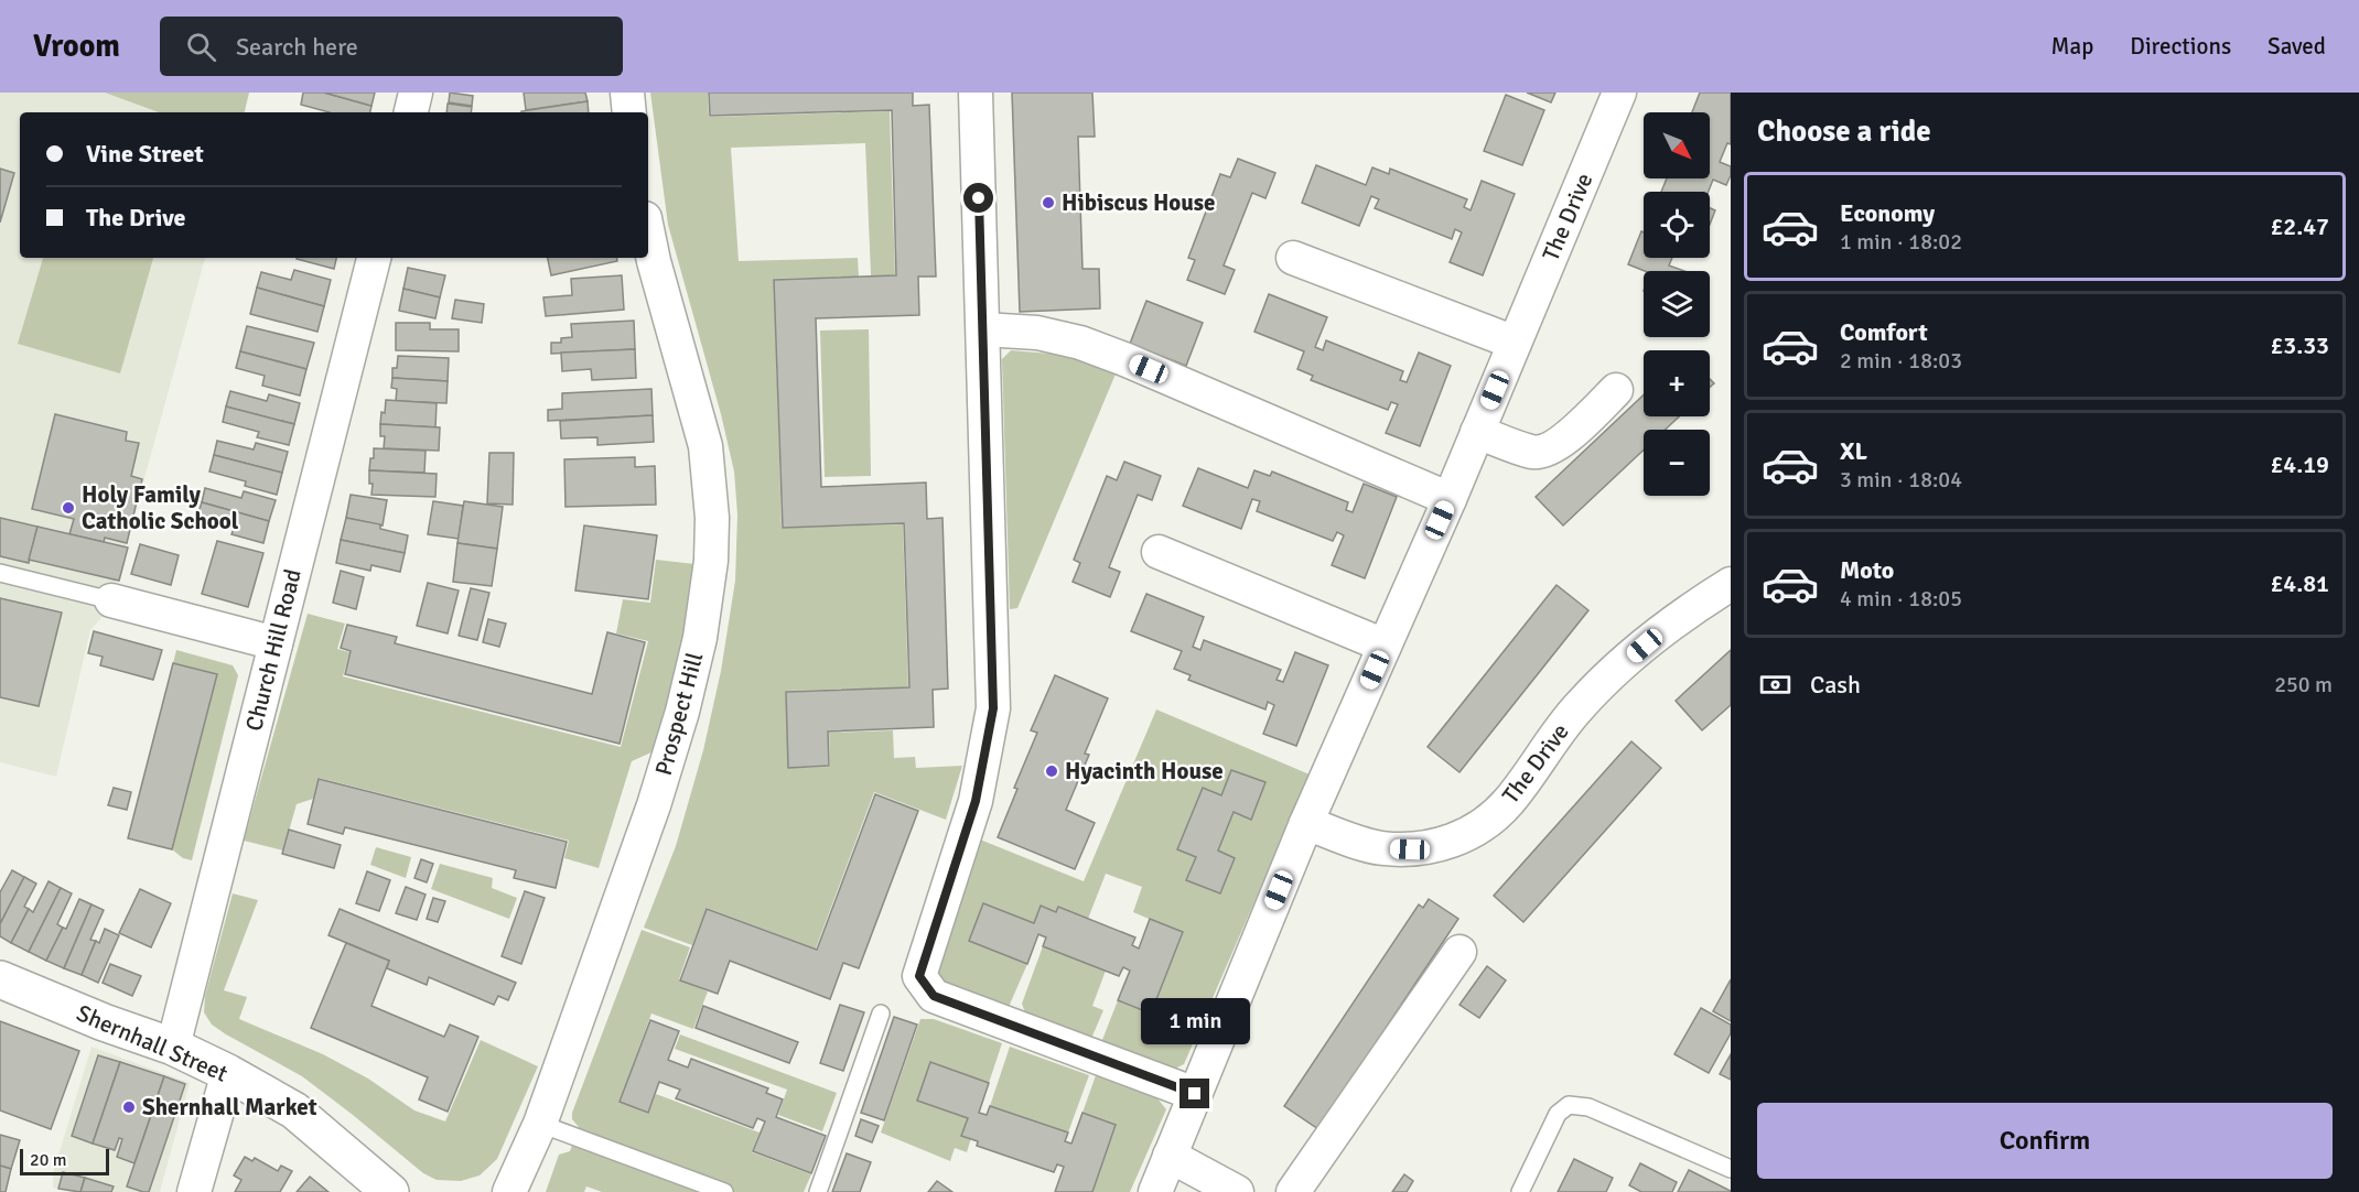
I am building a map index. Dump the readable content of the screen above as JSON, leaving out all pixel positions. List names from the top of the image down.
{
  "streets": {
    "street": [
      "The Drive",
      "Church Hill Road",
      "Prospect Hill",
      "Shernhall Street"
    ]
  },
  "crossings": [
    ["Church Hill Road", "Shernhall Street"]
  ],
  "places": [
    "Hibiscus House",
    "Holy Family Catholic School",
    "Hyacinth House",
    "Shernhall Market"
  ],
  "scale_bar": "20 m",
  "north": "bottom right",
  "page": {
    "header": "Vroom",
    "search": "Search here",
    "nav": ["Map", "Directions", "Saved"],
    "heading": "Choose a ride",
    "map_buttons": ["+", "−"],
    "banner": ["Vine Street", "The Drive"],
    "list": [
      {
        "name": "Economy",
        "note": "1 min · 18:02",
        "value": "£2.47"
      },
      {
        "name": "Comfort",
        "note": "2 min · 18:03",
        "value": "£3.33"
      },
      {
        "name": "XL",
        "note": "3 min · 18:04",
        "value": "£4.19"
      },
      {
        "name": "Moto",
        "note": "4 min · 18:05",
        "value": "£4.81"
      }
    ],
    "pay": ["Cash", "250 m"],
    "bubble": "1 min",
    "buttons": "Confirm",
    "scale": "20 m"
  }
}
